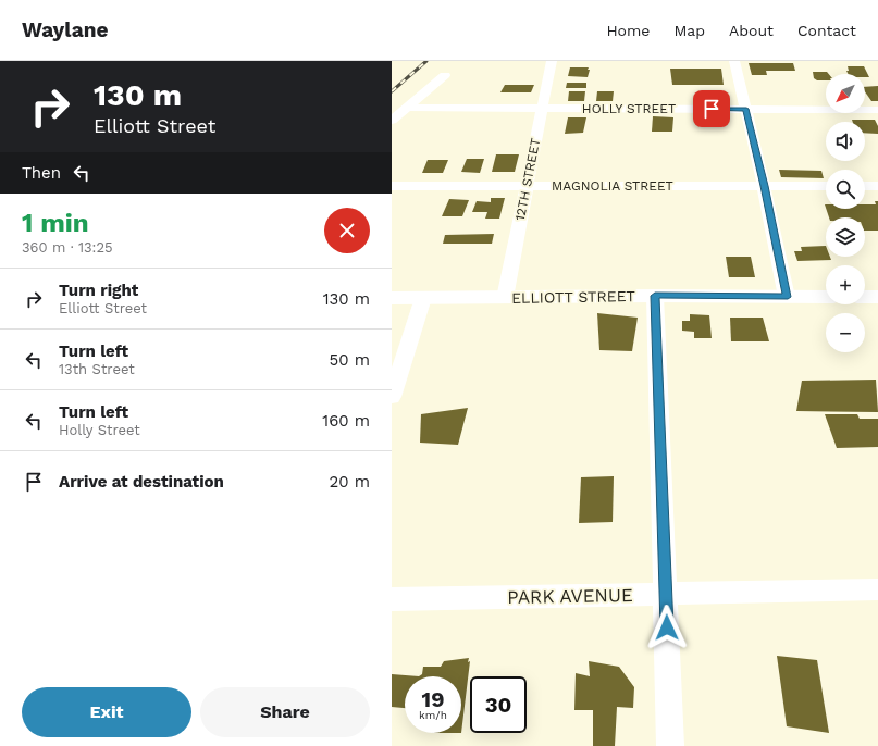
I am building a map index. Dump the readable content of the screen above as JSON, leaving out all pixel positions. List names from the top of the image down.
{
  "streets": {
    "main road": ["ELLIOTT STREET"],
    "street": [
      "HOLLY STREET",
      "12TH STREET",
      "MAGNOLIA STREET",
      "PARK AVENUE"
    ]
  },
  "crossings": [
    ["HOLLY STREET", "12TH STREET"],
    ["12TH STREET", "MAGNOLIA STREET"],
    ["12TH STREET", "ELLIOTT STREET"]
  ],
  "north": "bottom left",
  "page": {
    "header": "Waylane",
    "nav": [
      "Home",
      "Map",
      "About",
      "Contact"
    ],
    "turn": ["130 m", "Elliott Street"],
    "map_buttons": ["+", "−"],
    "then": "Then",
    "heading": ["1 min", "360 m · 13:25"],
    "list": [
      {
        "name": "Turn right",
        "note": "Elliott Street",
        "value": "130 m"
      },
      {
        "name": "Turn left",
        "note": "13th Street",
        "value": "50 m"
      },
      {
        "name": "Turn left",
        "note": "Holly Street",
        "value": "160 m"
      },
      {
        "name": "Arrive at destination",
        "value": "20 m"
      }
    ],
    "speed": "19 km/h",
    "limit": "30",
    "buttons": ["Exit", "Share"]
  }
}
